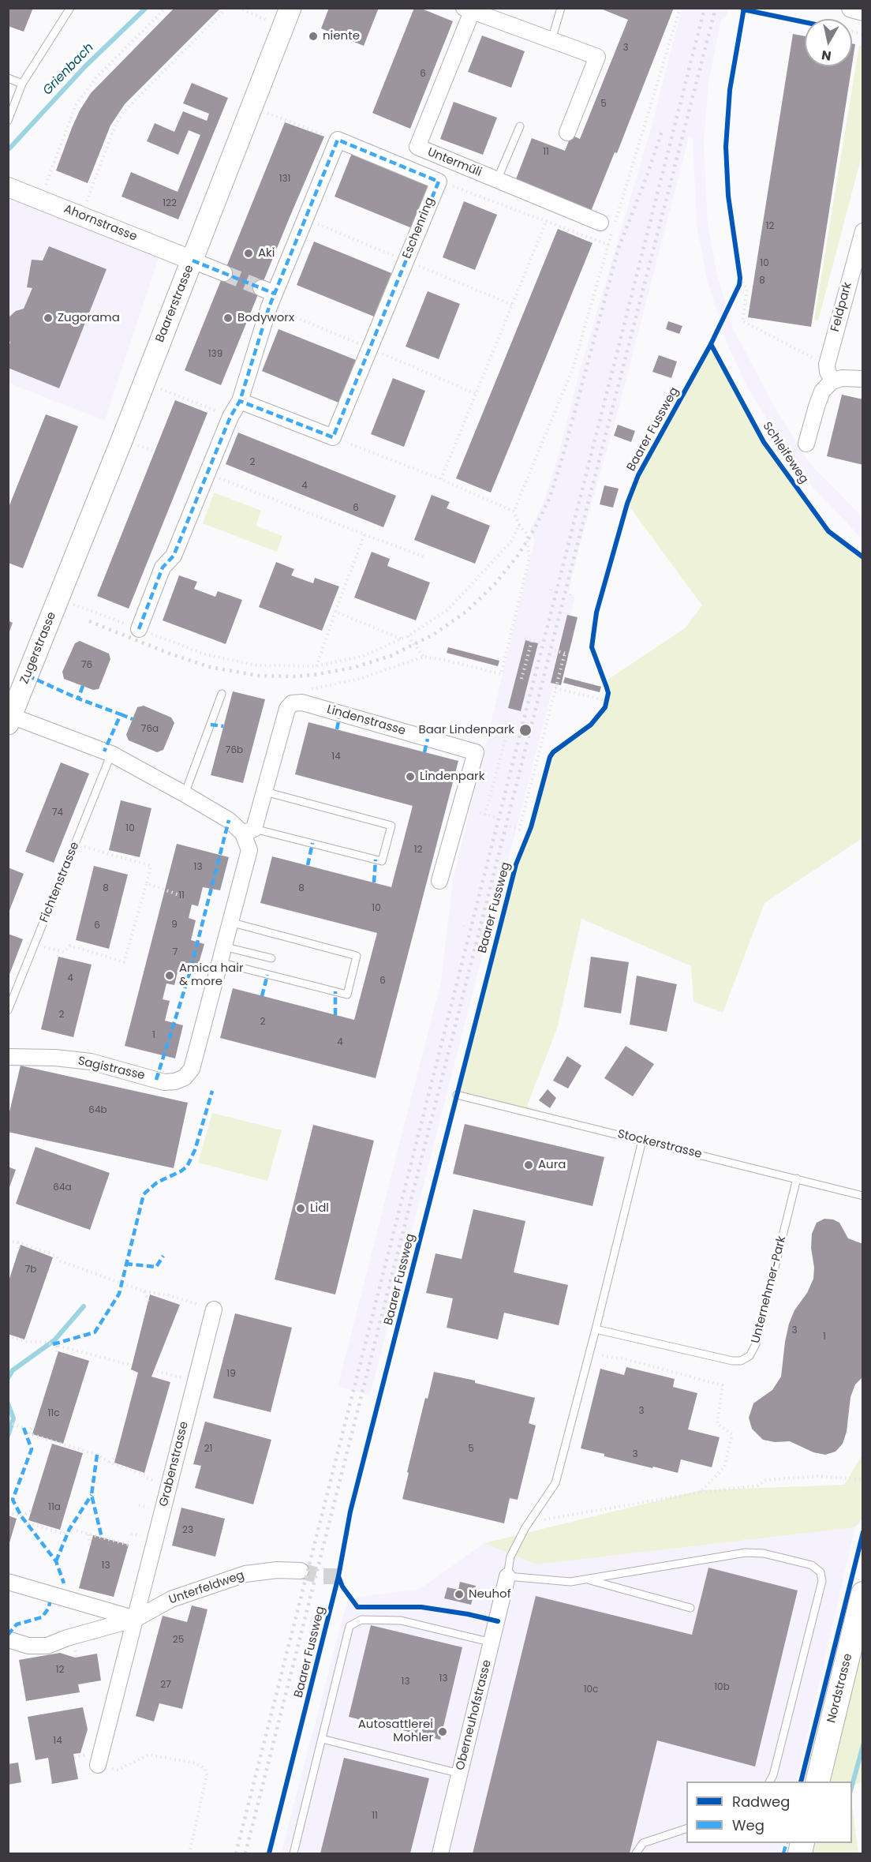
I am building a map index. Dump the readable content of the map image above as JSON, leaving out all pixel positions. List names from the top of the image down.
{
  "streets": {
    "main road": ["Baarerstrasse", "Zugerstrasse", "Nordstrasse"],
    "street": [
      "Untermüli",
      "Ahornstrasse",
      "Eschenring",
      "Feldpark",
      "Lindenstrasse",
      "Sagistrasse",
      "Grabenstrasse",
      "Unterfeldweg",
      "Oberneuhofstrasse"
    ],
    "lane": ["Fichtenstrasse", "Stockerstrasse", "Unternehmer-Park"],
    "cycle path": ["Baarer Fussweg", "Schleifeweg"]
  },
  "crossings": [
    ["Ahornstrasse", "Baarerstrasse"],
    ["Baarerstrasse", "Zugerstrasse"],
    ["Stockerstrasse", "Unternehmer-Park"],
    ["Grabenstrasse", "Unterfeldweg"]
  ],
  "water": ["Grienbach"],
  "places": [
    "niente",
    "Aki",
    "Zugorama",
    "Bodyworx",
    "Baar Lindenpark",
    "Lindenpark",
    "Amica hair & more",
    "Aura",
    "Lidl",
    "Neuhof",
    "Autosattlerei Mohler"
  ],
  "house_numbers": [
    "3",
    "6",
    "5",
    "11",
    "131",
    "122",
    "12",
    "10",
    "8",
    "139",
    "2",
    "4",
    "6",
    "76",
    "76a",
    "76b",
    "14",
    "74",
    "10",
    "12",
    "13",
    "8",
    "8",
    "11",
    "10",
    "9",
    "6",
    "7",
    "4",
    "6",
    "2",
    "2",
    "1",
    "4",
    "64b",
    "64a",
    "7b",
    "3",
    "1",
    "19",
    "3",
    "11c",
    "21",
    "5",
    "3",
    "11a",
    "23",
    "13",
    "25",
    "12",
    "13",
    "13",
    "27",
    "10b",
    "10c",
    "14",
    "11"
  ],
  "legend": ["Radweg", "Weg"],
  "north": "bottom"
}
